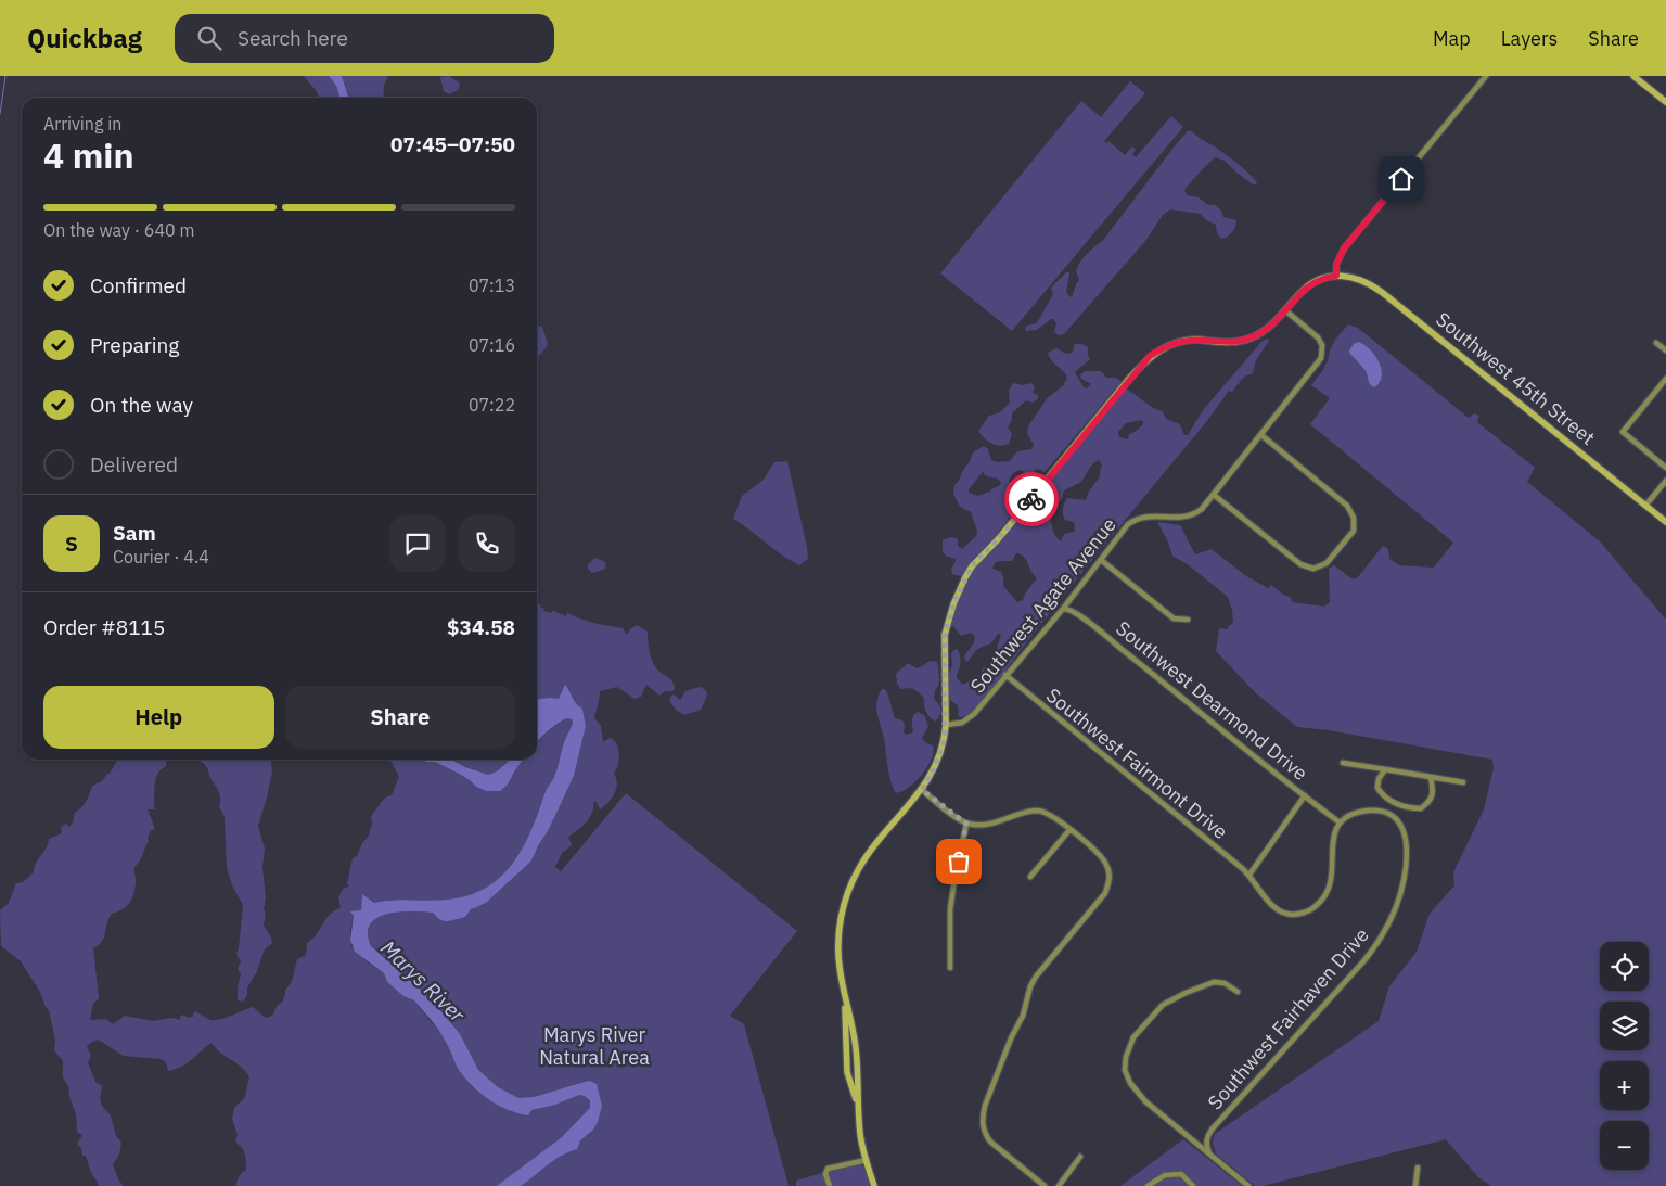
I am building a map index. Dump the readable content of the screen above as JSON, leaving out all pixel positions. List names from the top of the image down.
{
  "streets": {
    "street": [
      "Southwest 45th Street",
      "Southwest Agate Avenue",
      "Southwest Dearmond Drive",
      "Southwest Fairmont Drive",
      "Southwest Fairhaven Drive"
    ]
  },
  "crossings": [
    ["Southwest Agate Avenue", "Southwest Dearmond Drive"],
    ["Southwest Agate Avenue", "Southwest Fairmont Drive"]
  ],
  "water": ["Marys River"],
  "parks": ["Marys River Natural Area"],
  "page": {
    "header": "Quickbag",
    "search": "Search here",
    "nav": ["Map", "Layers", "Share"],
    "heading": ["4 min", "Arriving in", "07:45–07:50"],
    "panel": [
      "Sam",
      "Courier · 4.4",
      "Order #8115",
      "$34.58"
    ],
    "bar": "On the way · 640 m",
    "list": [
      ["Confirmed", "07:13"],
      ["Preparing", "07:16"],
      ["On the way", "07:22"],
      "Delivered"
    ],
    "round": "S",
    "buttons": ["Help", "Share"],
    "map_buttons": ["+", "−"]
  }
}
